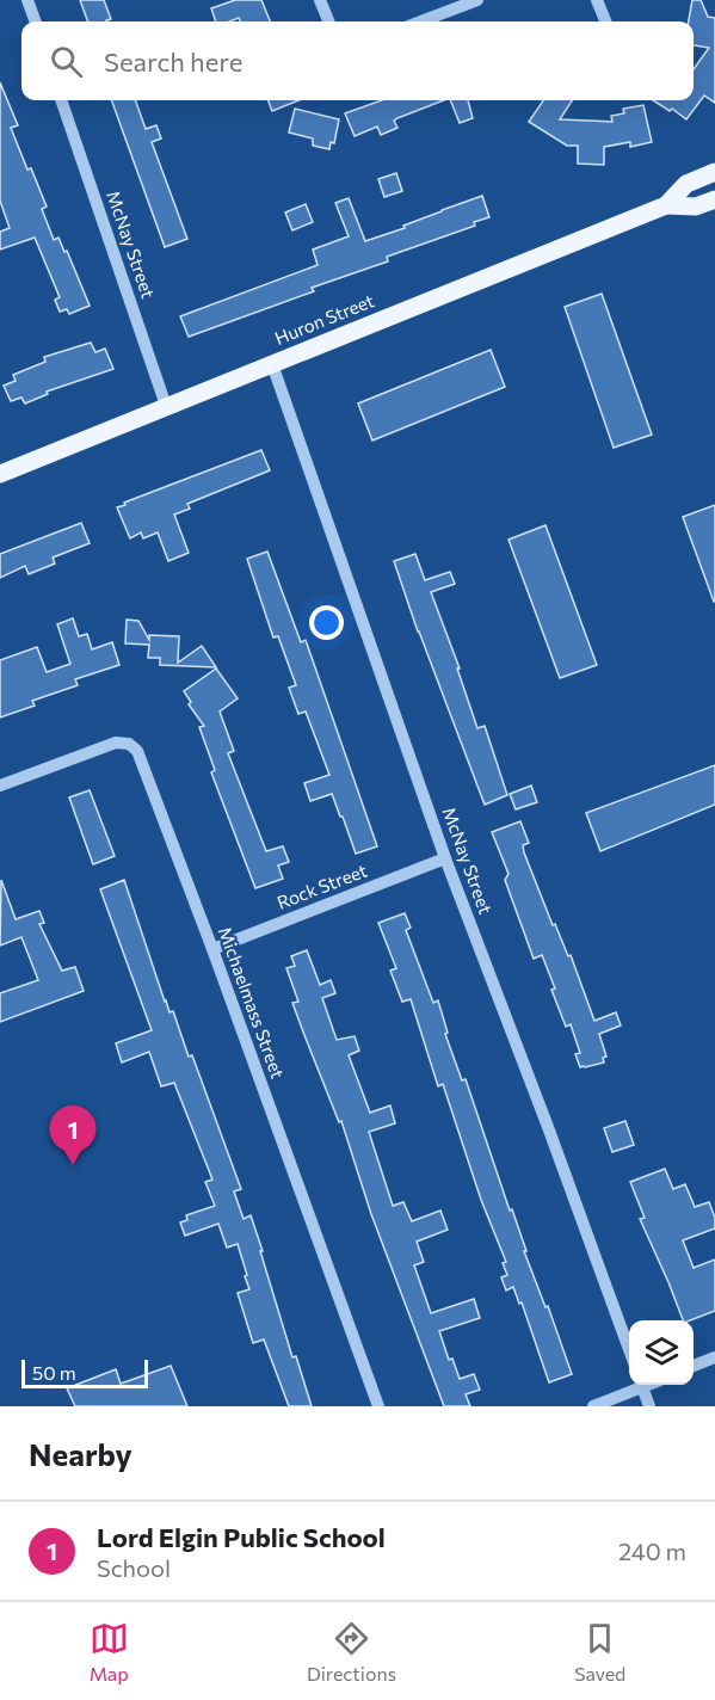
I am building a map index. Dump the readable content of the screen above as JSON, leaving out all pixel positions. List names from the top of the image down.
{
  "streets": {
    "main road": ["Huron Street"],
    "street": ["McNay Street", "Rock Street", "Michaelmass Street"]
  },
  "crossings": [
    ["McNay Street", "Huron Street"],
    ["McNay Street", "Rock Street"],
    ["Rock Street", "Michaelmass Street"]
  ],
  "scale_bar": "50 m",
  "page": {
    "search": "Search here",
    "pins": "1",
    "scale": "50 m",
    "heading": "Nearby",
    "list": [
      {
        "mark": "1",
        "name": "Lord Elgin Public School",
        "note": "School",
        "value": "240 m"
      }
    ],
    "nav": ["Map", "Directions", "Saved"]
  }
}
